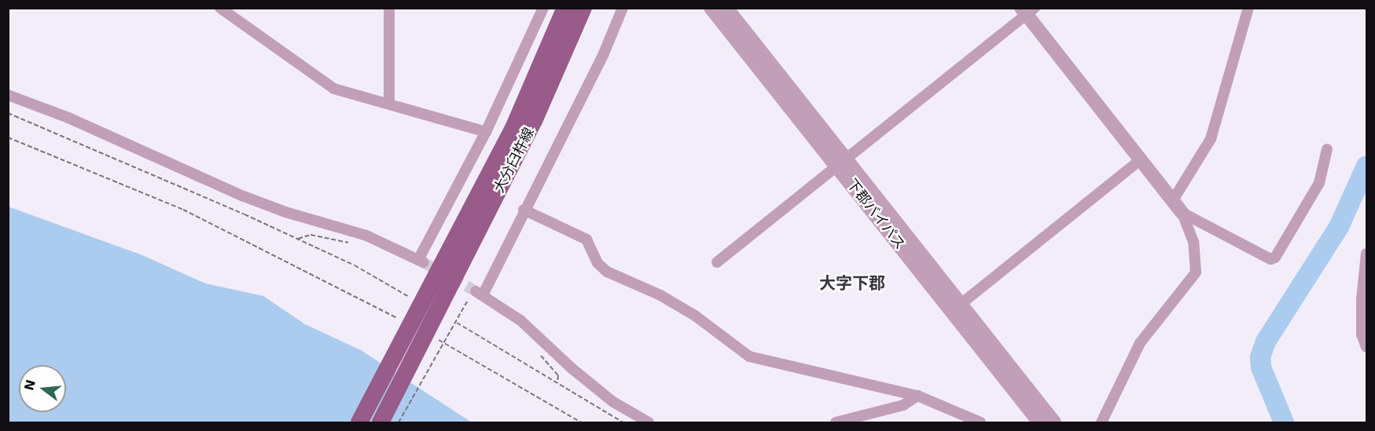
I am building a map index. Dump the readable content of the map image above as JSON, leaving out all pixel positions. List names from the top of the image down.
{
  "streets": {
    "main road": ["大分臼杵線"],
    "street": ["下郡バイパス"]
  },
  "districts": ["大字下郡"],
  "north": "left"
}
